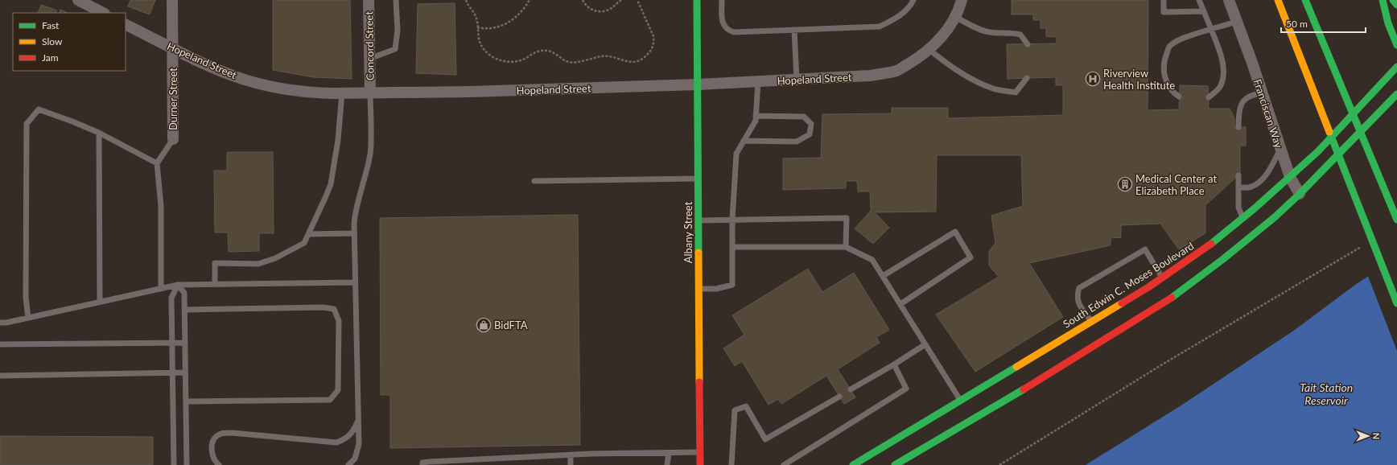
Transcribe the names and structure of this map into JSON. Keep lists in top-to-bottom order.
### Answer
{
  "streets": {
    "main road": ["Albany Street", "South Edwin C. Moses Boulevard"],
    "street": [
      "Concord Street",
      "Hopeland Street",
      "Durner Street",
      "Franciscan Way"
    ]
  },
  "crossings": [
    ["Concord Street", "Hopeland Street"],
    ["Hopeland Street", "Durner Street"],
    ["Hopeland Street", "Albany Street"],
    ["Franciscan Way", "South Edwin C. Moses Boulevard"]
  ],
  "water": ["Tait Station Reservoir"],
  "places": {
    "hospital": ["Riverview Health Institute"],
    "building": ["Medical Center at Elizabeth Place"],
    "shop": ["BidFTA"]
  },
  "legend": ["Fast", "Slow", "Jam"],
  "scale_bar": "50 m",
  "north": "right"
}
